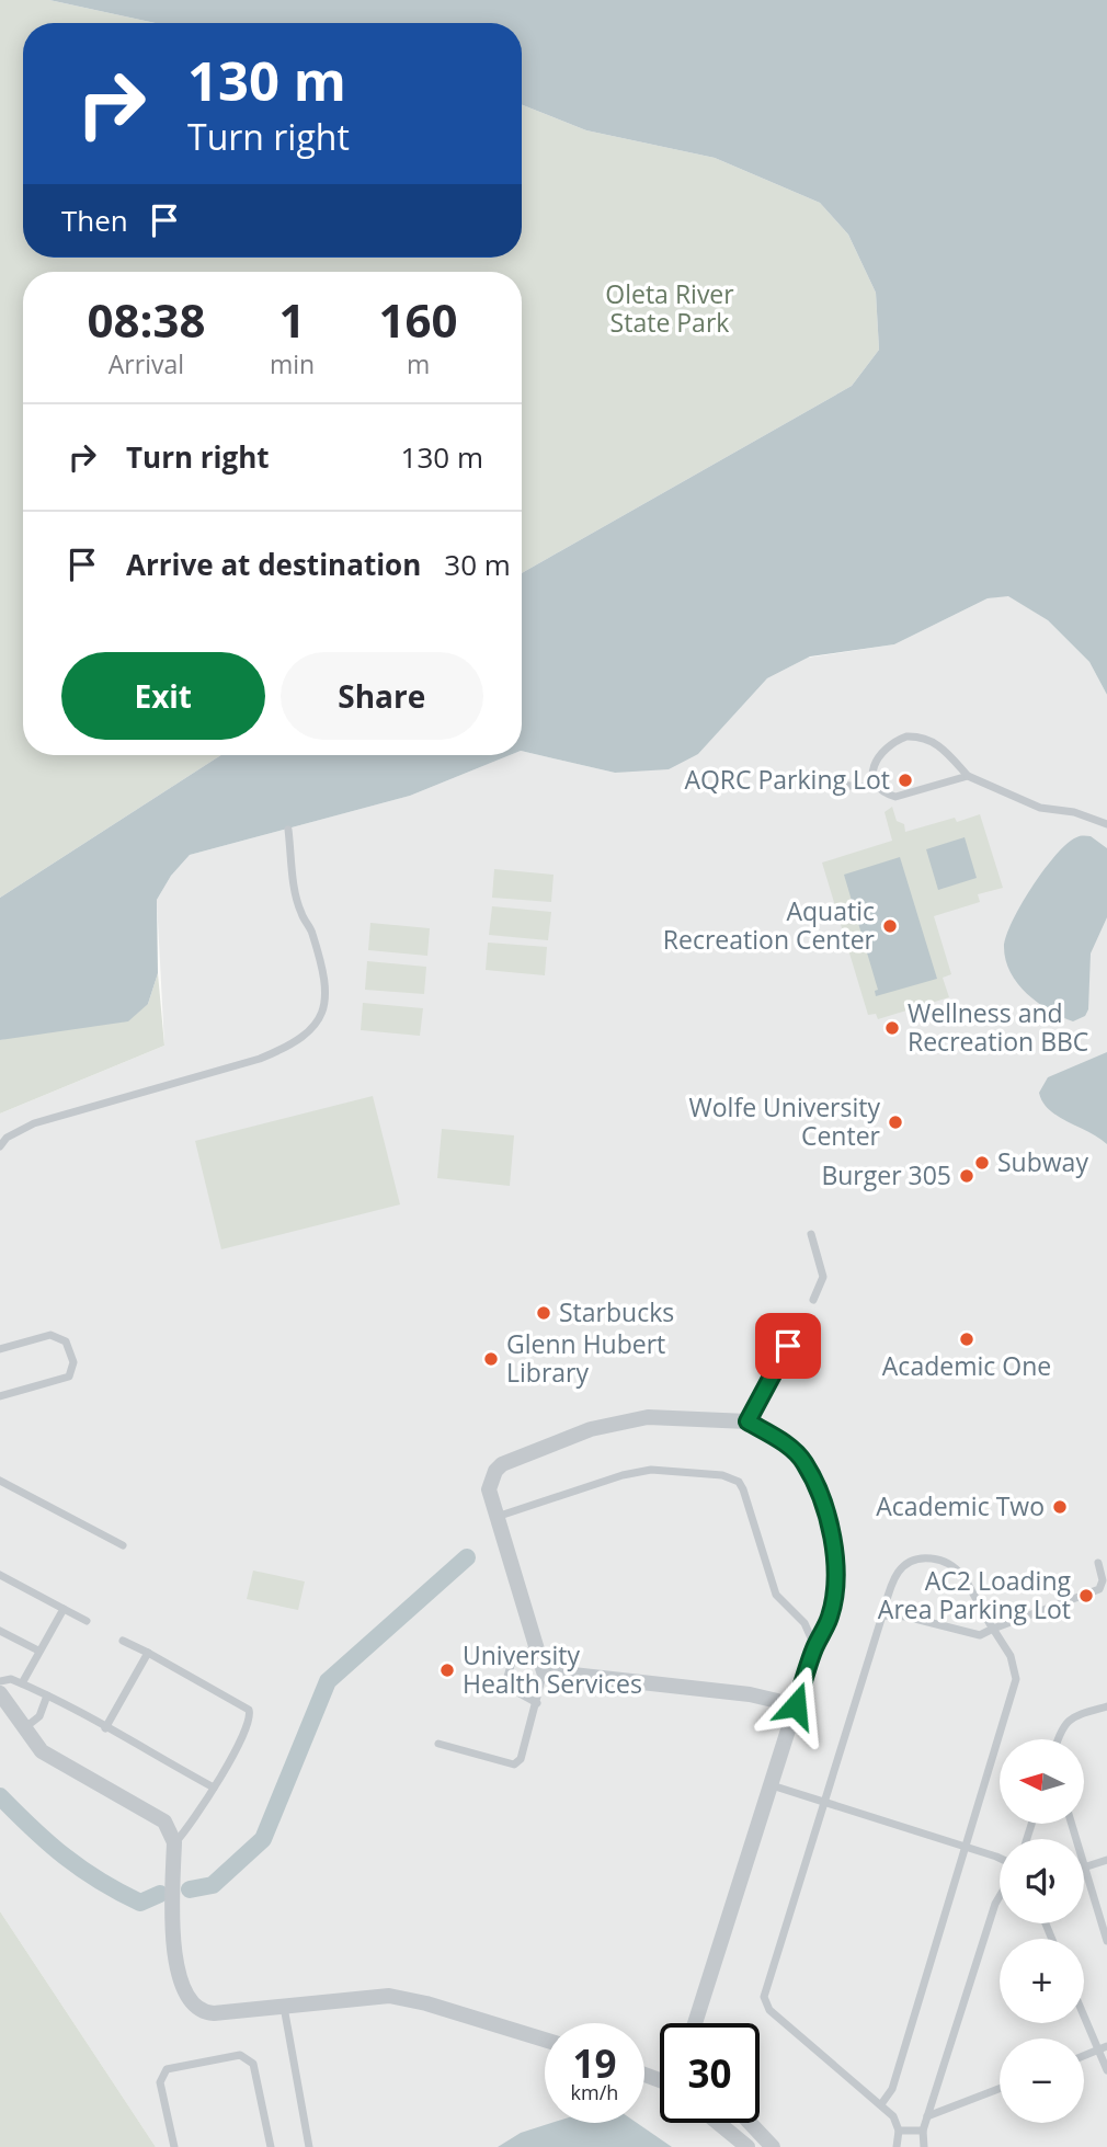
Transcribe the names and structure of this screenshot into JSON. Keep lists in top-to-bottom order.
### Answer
{
  "parks": ["Oleta River State Park"],
  "places": [
    "AQRC Parking Lot",
    "Aquatic Recreation Center",
    "Wellness and Recreation BBC",
    "Wolfe University Center",
    "Subway",
    "Burger 305",
    "Starbucks",
    "Academic One",
    "Glenn Hubert Library",
    "Academic Two",
    "AC2 Loading Area Parking Lot",
    "University Health Services"
  ],
  "north": "left",
  "page": {
    "turn": ["130 m", "Turn right"],
    "then": "Then",
    "eta": [
      "08:38",
      "Arrival",
      "1",
      "min",
      "160",
      "m"
    ],
    "list": [
      {
        "name": "Turn right",
        "value": "130 m"
      },
      {
        "name": "Arrive at destination",
        "value": "30 m"
      }
    ],
    "buttons": ["Exit", "Share"],
    "map_buttons": ["+", "−"],
    "speed": "19 km/h",
    "limit": "30"
  }
}
